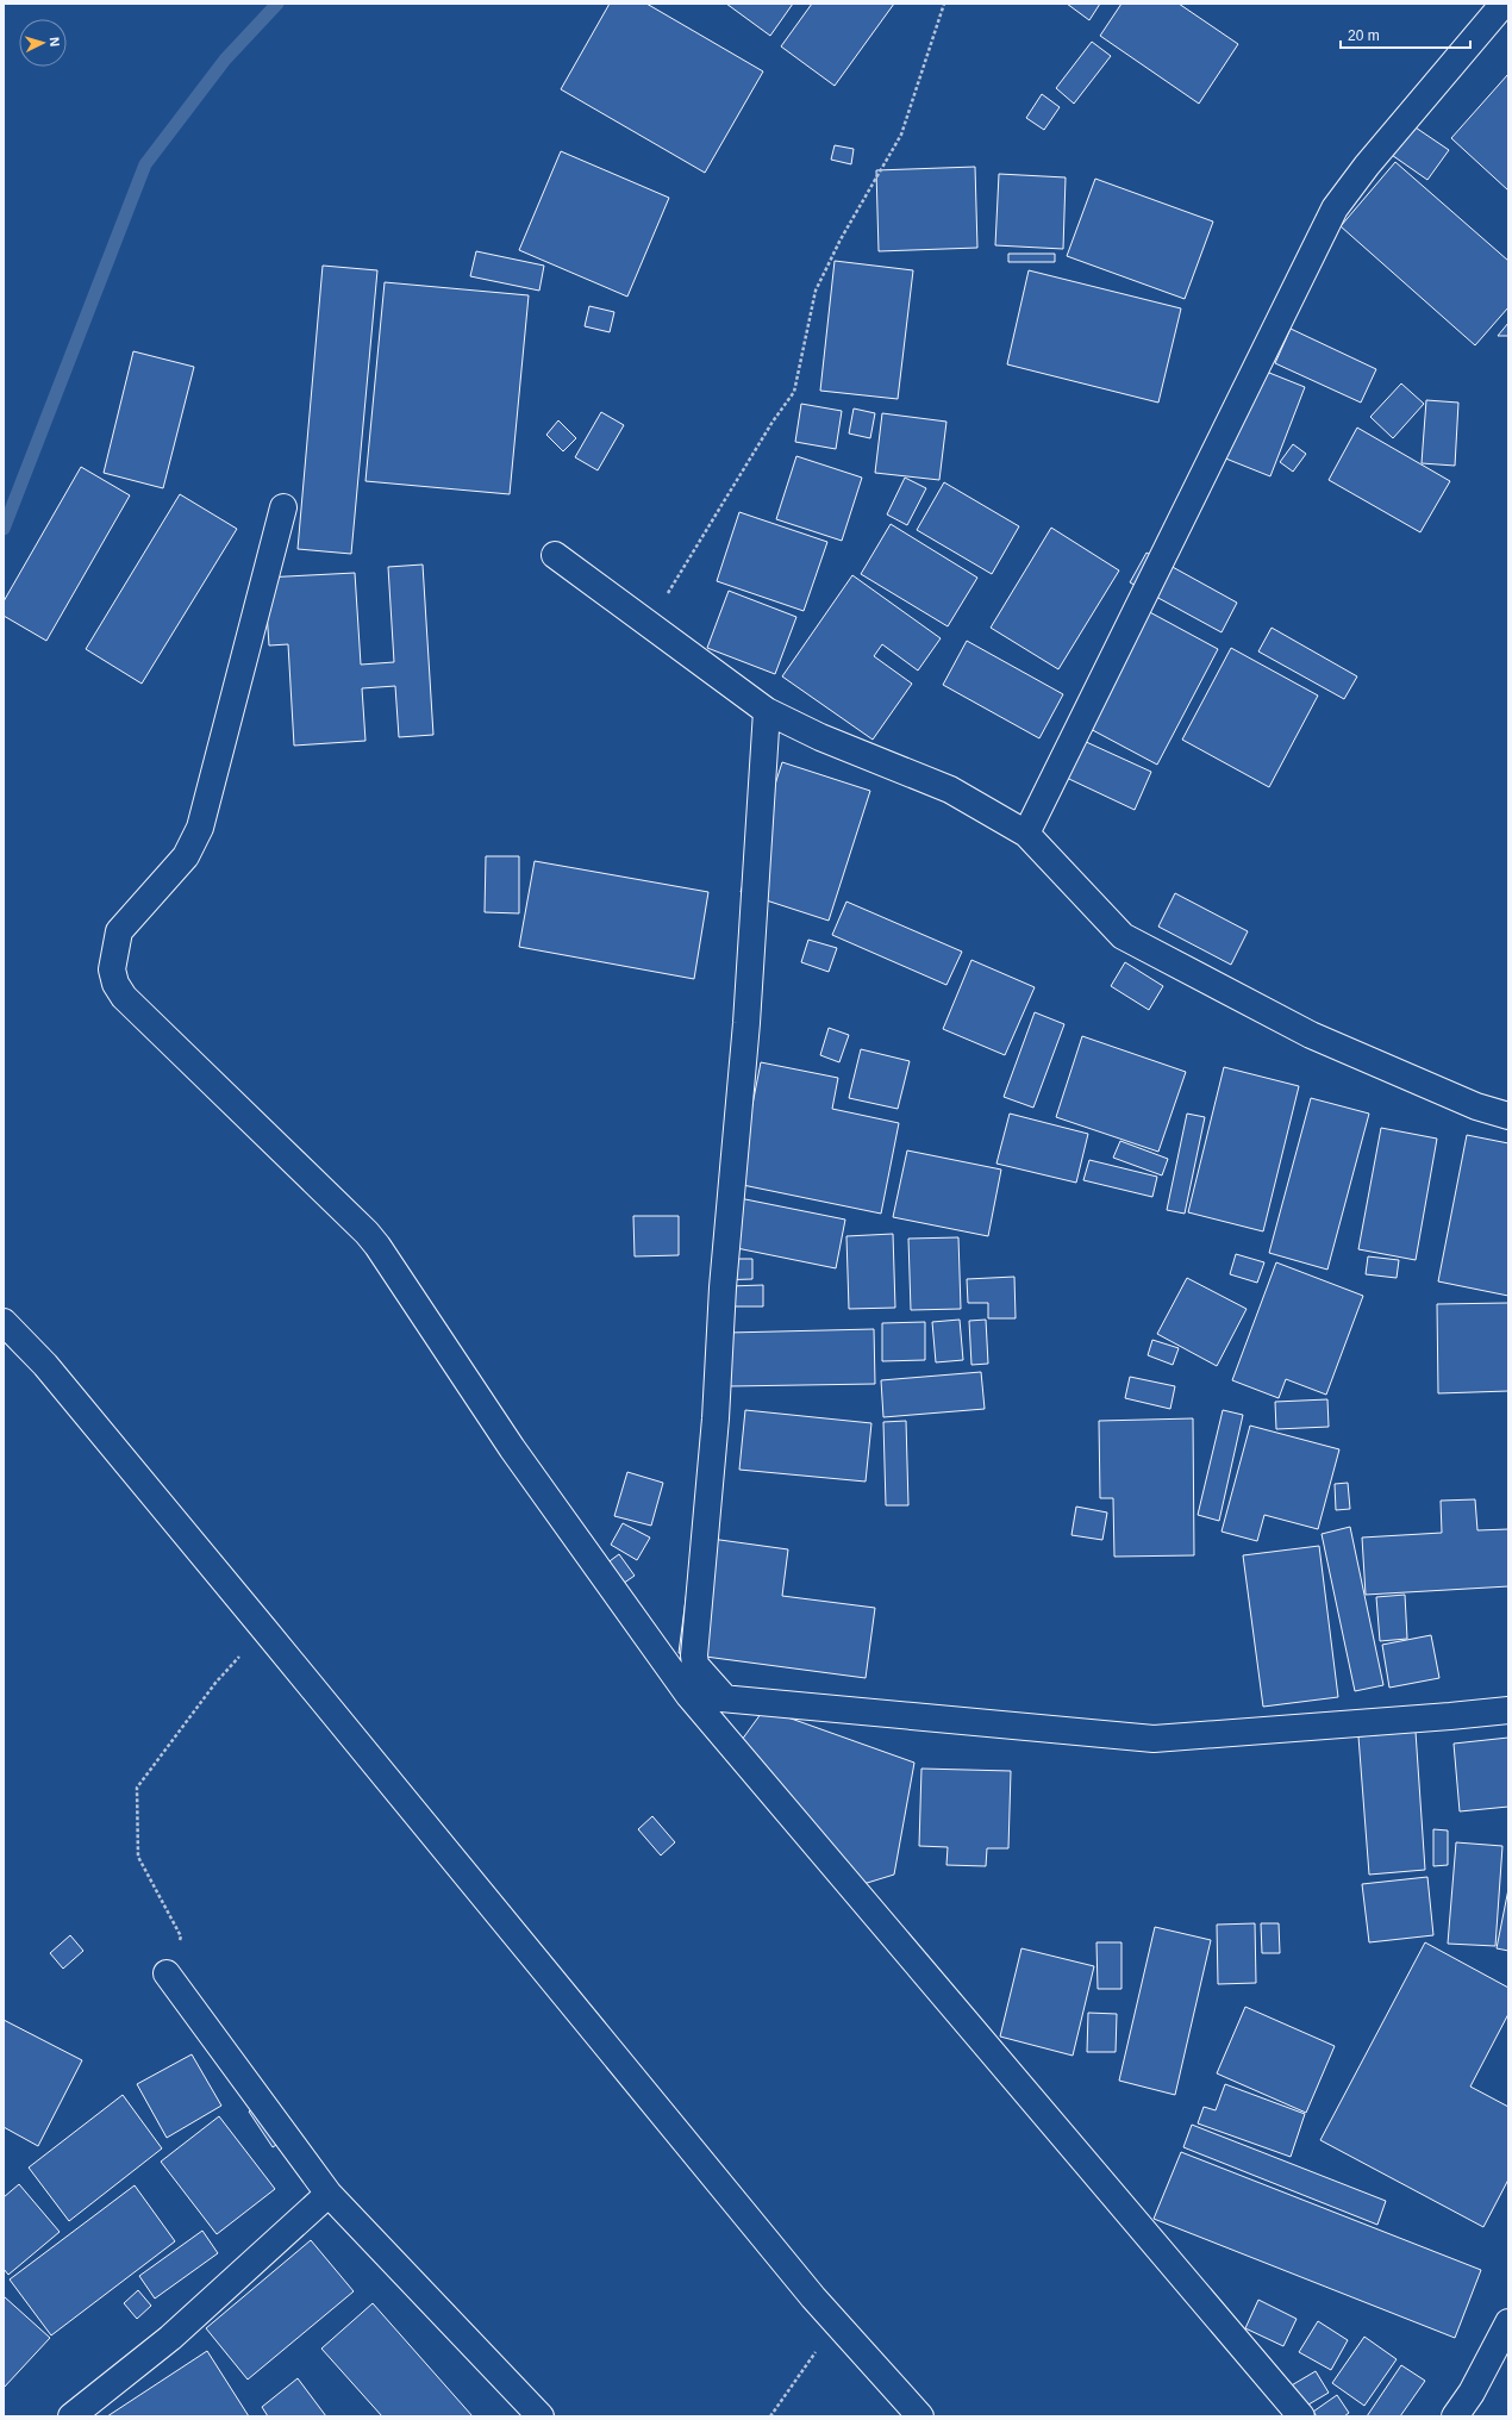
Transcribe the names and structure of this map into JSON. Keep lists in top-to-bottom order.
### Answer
{
  "scale_bar": "20 m",
  "north": "right"
}
